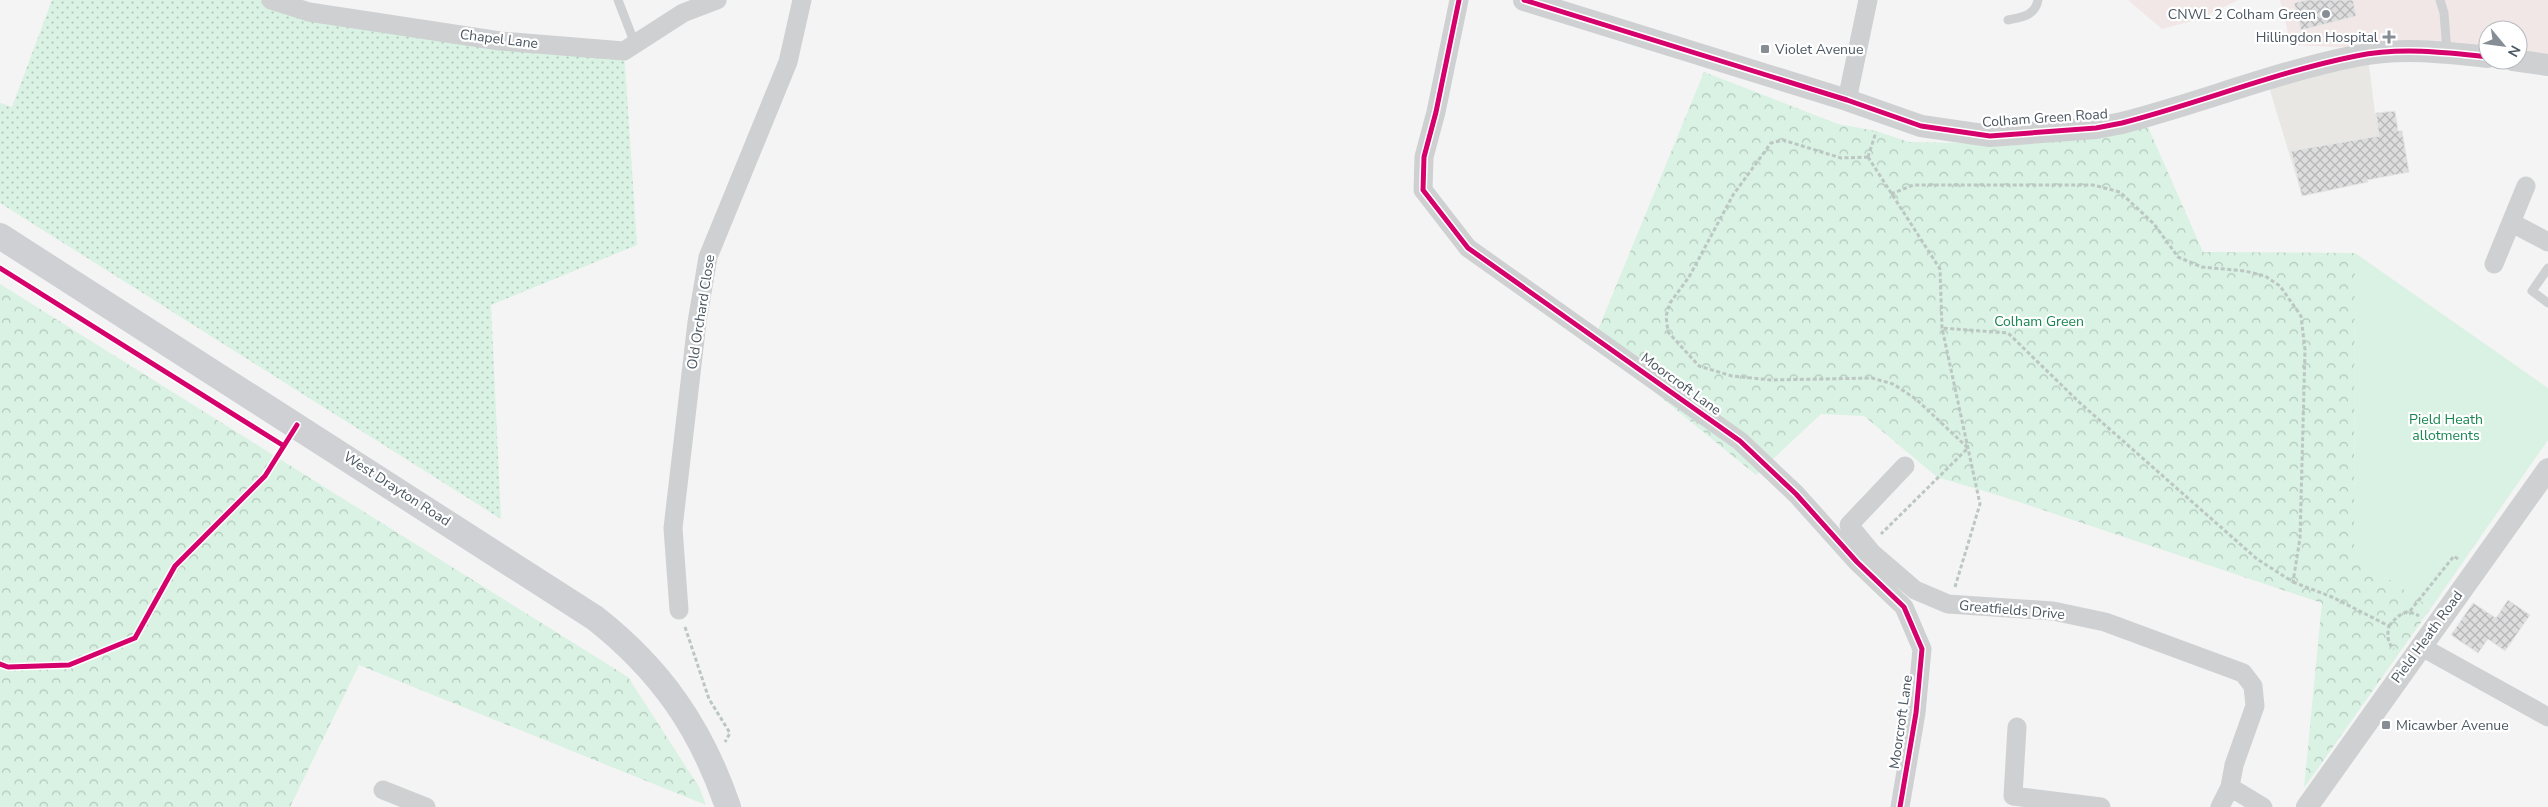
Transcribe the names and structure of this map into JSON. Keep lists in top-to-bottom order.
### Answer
{
  "streets": {
    "main road": ["West Drayton Road"],
    "street": [
      "Chapel Lane",
      "Colham Green Road",
      "Old Orchard Close",
      "Moorcroft Lane",
      "Greatfields Drive",
      "Pield Heath Road"
    ]
  },
  "parks": ["Colham Green", "Pield Heath allotments"],
  "places": {
    "other": ["CNWL 2 Colham Green"],
    "health": ["Hillingdon Hospital"],
    "transit": ["Violet Avenue", "Micawber Avenue"]
  },
  "north": "bottom right"
}
